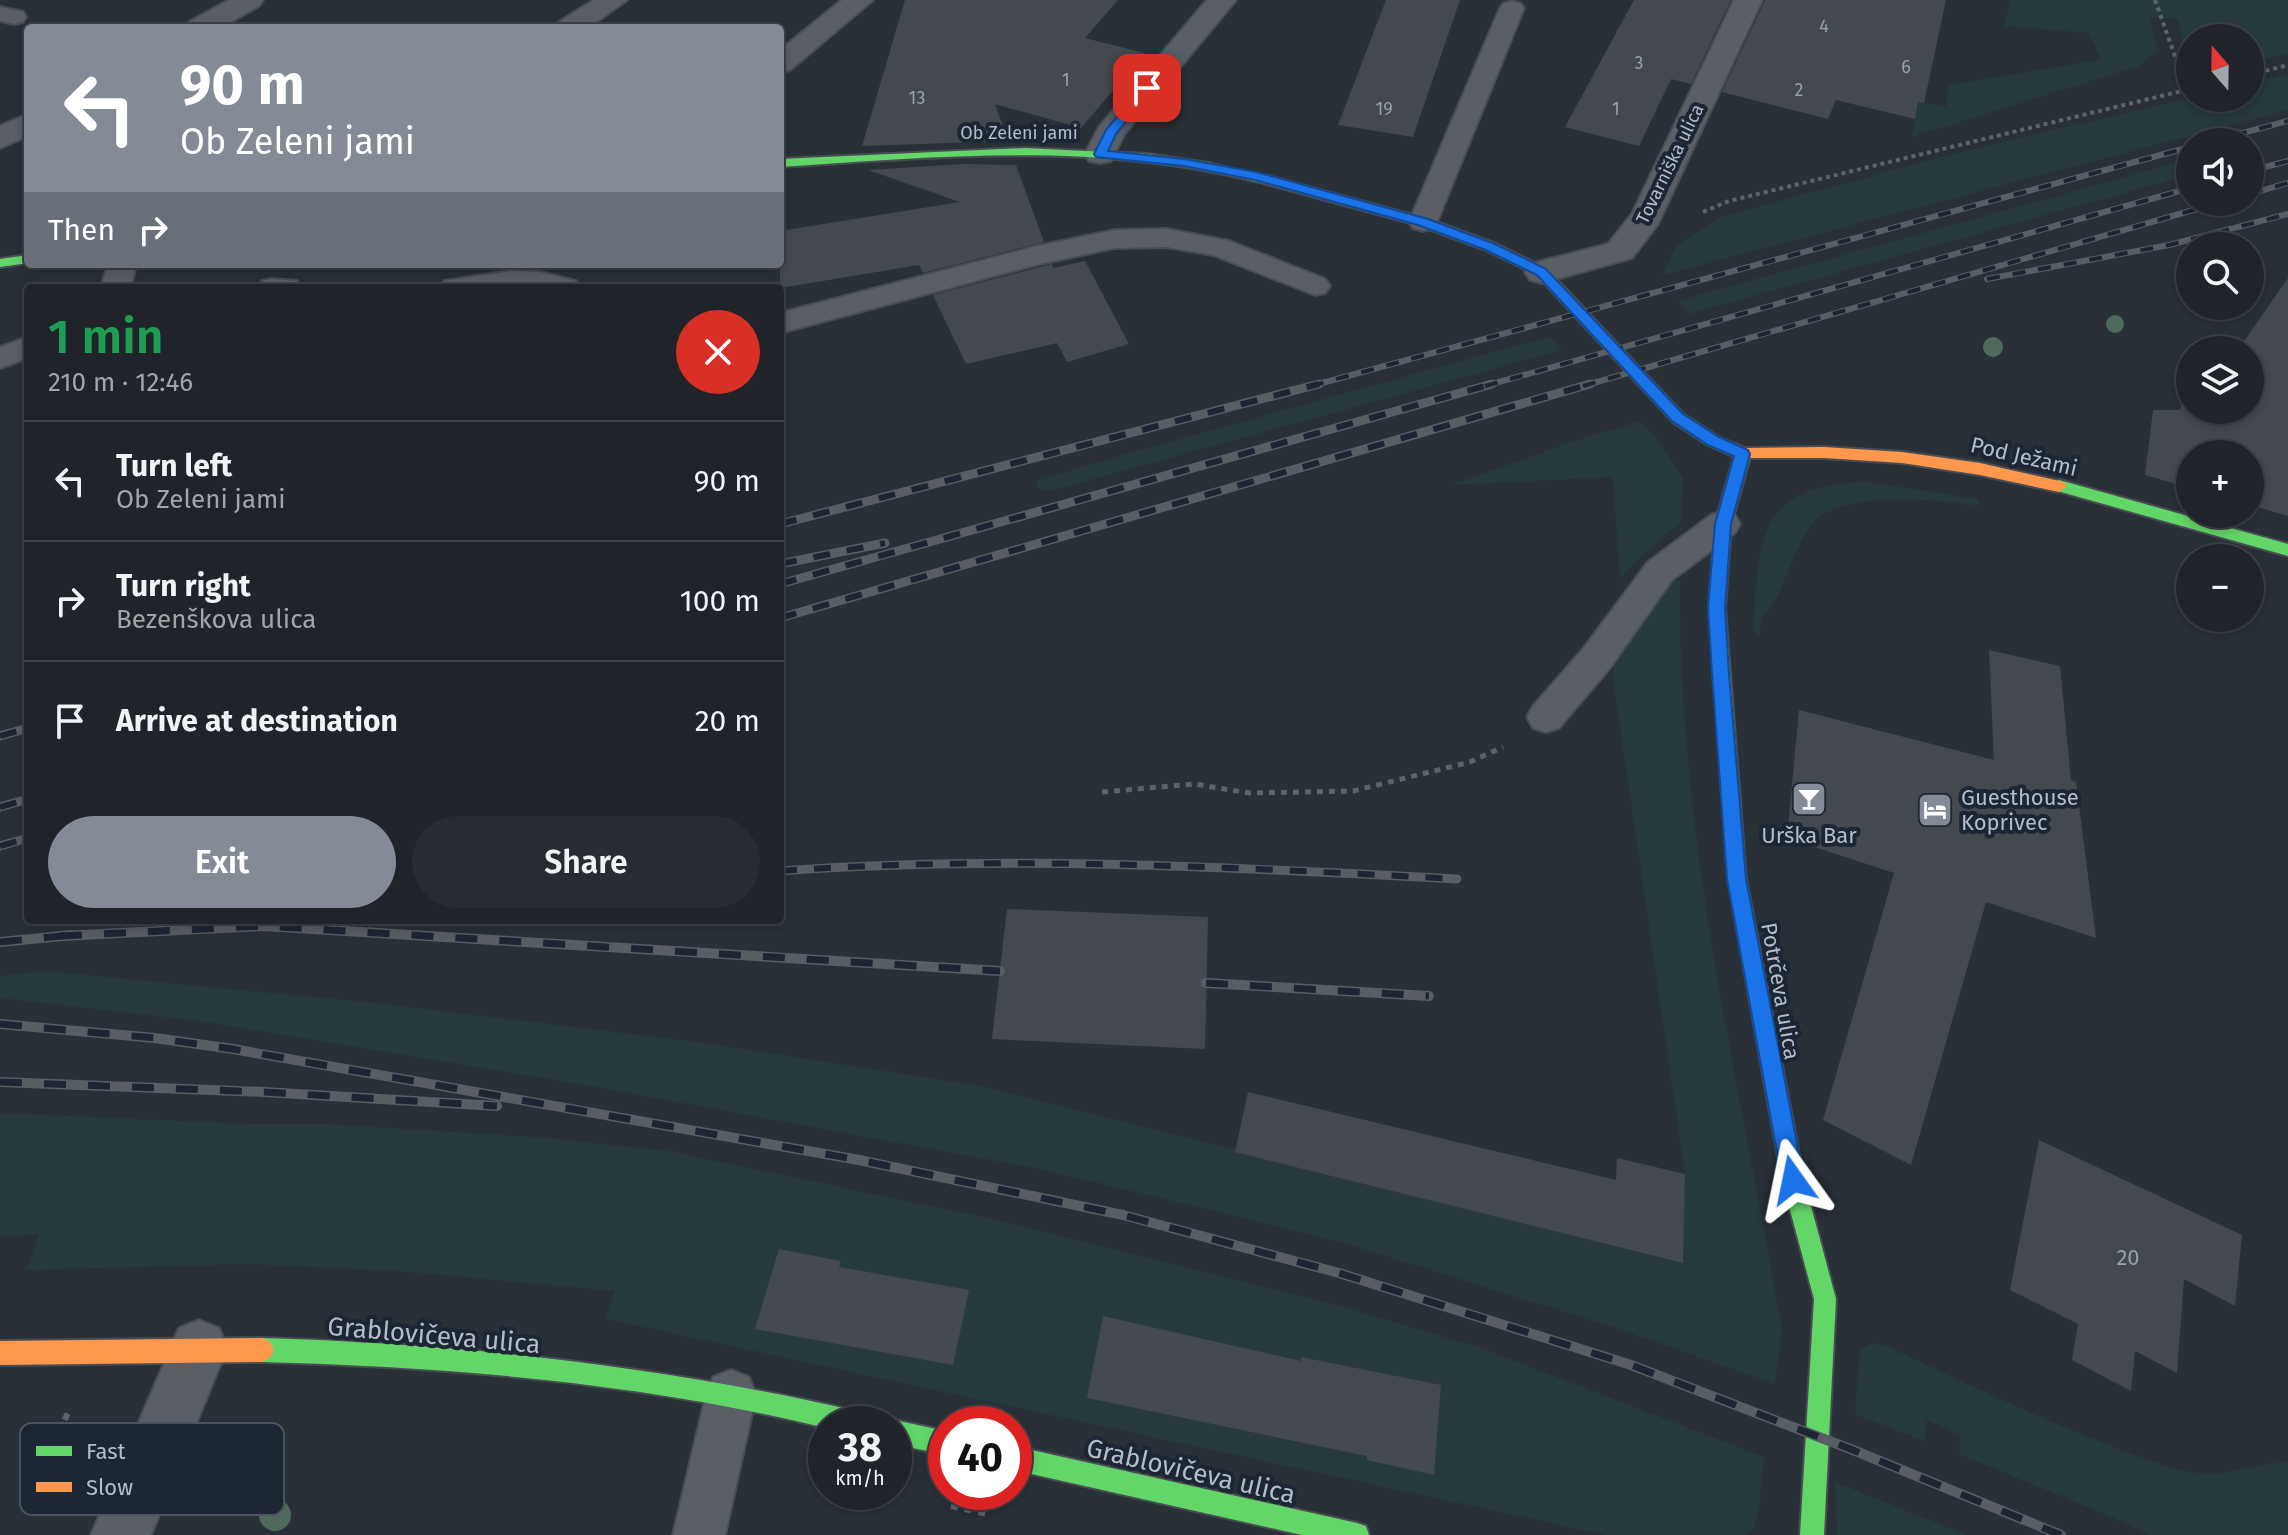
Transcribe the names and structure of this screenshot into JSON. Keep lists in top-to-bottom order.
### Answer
{
  "streets": {
    "street": [
      "Ob Zeleni jami",
      "Tovarniška ulica",
      "Pod Ježami",
      "Potrčeva ulica",
      "Grablovičeva ulica"
    ]
  },
  "crossings": [
    ["Ob Zeleni jami", "Tovarniška ulica"],
    ["Ob Zeleni jami", "Pod Ježami"],
    ["Ob Zeleni jami", "Potrčeva ulica"],
    ["Pod Ježami", "Potrčeva ulica"]
  ],
  "places": {
    "bar": ["Urška Bar"],
    "hotel": ["Guesthouse Koprivec"]
  },
  "house_numbers": [
    "4",
    "3",
    "6",
    "1",
    "2",
    "13",
    "19",
    "1",
    "20"
  ],
  "legend": ["Fast", "Slow"],
  "north": "top",
  "page": {
    "map_buttons": ["+", "−"],
    "turn": ["90 m", "Ob Zeleni jami"],
    "then": "Then",
    "heading": ["1 min", "210 m · 12:46"],
    "list": [
      {
        "name": "Turn left",
        "note": "Ob Zeleni jami",
        "value": "90 m"
      },
      {
        "name": "Turn right",
        "note": "Bezenškova ulica",
        "value": "100 m"
      },
      {
        "name": "Arrive at destination",
        "value": "20 m"
      }
    ],
    "buttons": ["Exit", "Share"],
    "speed": "38 km/h",
    "limit": "40"
  }
}
